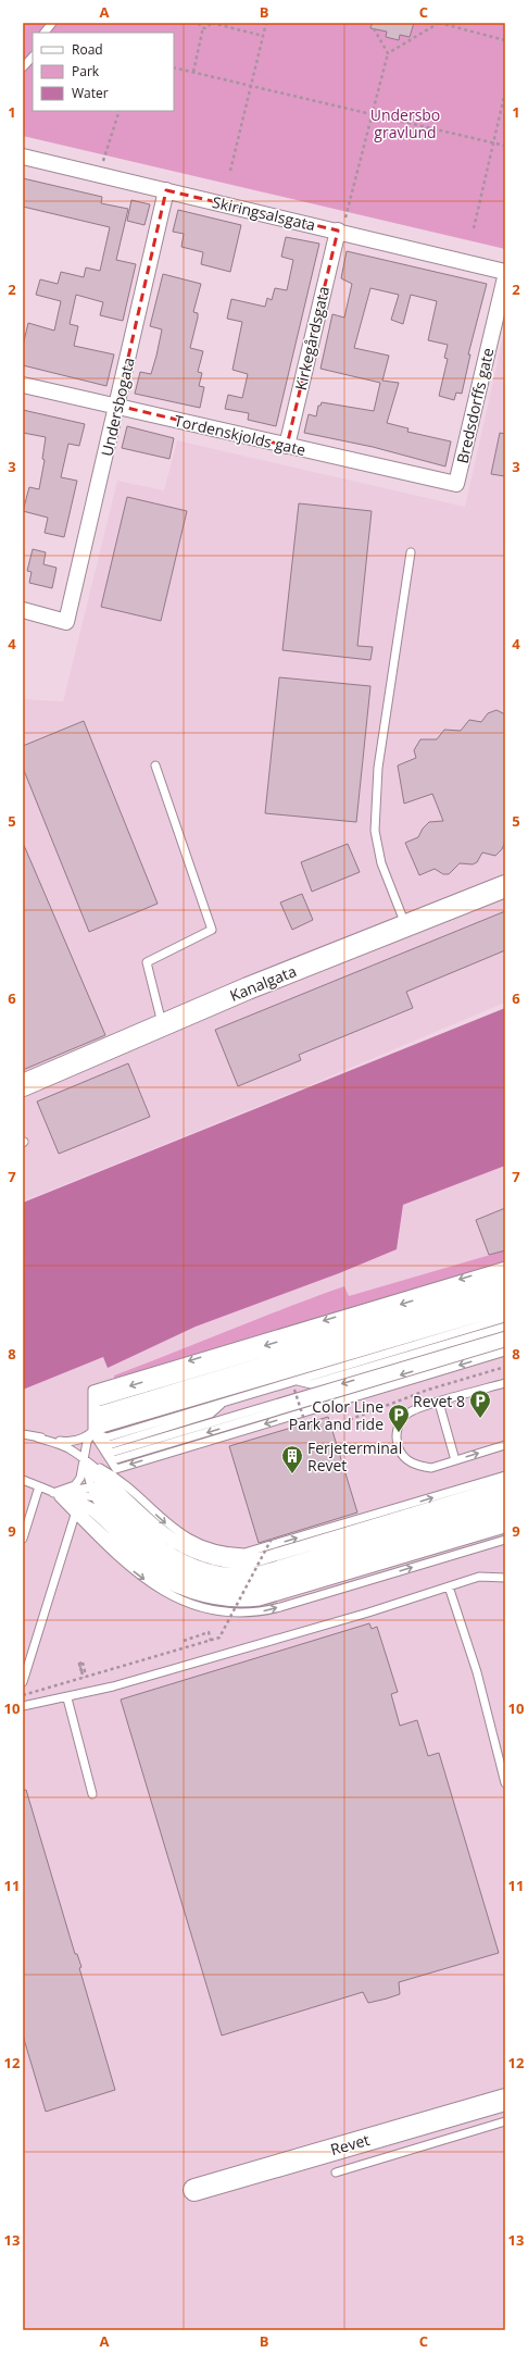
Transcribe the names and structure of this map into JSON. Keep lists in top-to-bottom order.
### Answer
{
  "streets": {
    "main road": ["Kanalgata", "Revet"],
    "street": [
      "Skiringsalsgata",
      "Kirkegårdsgata",
      "Bredsdorffs gate",
      "Undersbogata",
      "Tordenskjolds gate"
    ]
  },
  "crossings": [
    ["Skiringsalsgata", "Kirkegårdsgata"],
    ["Skiringsalsgata", "Undersbogata"],
    ["Kirkegårdsgata", "Tordenskjolds gate"],
    ["Bredsdorffs gate", "Tordenskjolds gate"],
    ["Undersbogata", "Tordenskjolds gate"]
  ],
  "parks": ["Undersbo gravlund"],
  "places": {
    "parking": ["Revet 8", "Color Line Park and ride"],
    "building": ["Ferjeterminal Revet"]
  },
  "legend": ["Road", "Park", "Water"],
  "grid": {
    "columns": ["A", "B", "C"],
    "rows": [
      "1",
      "2",
      "3",
      "4",
      "5",
      "6",
      "7",
      "8",
      "9",
      "10",
      "11",
      "12",
      "13"
    ]
  }
}
